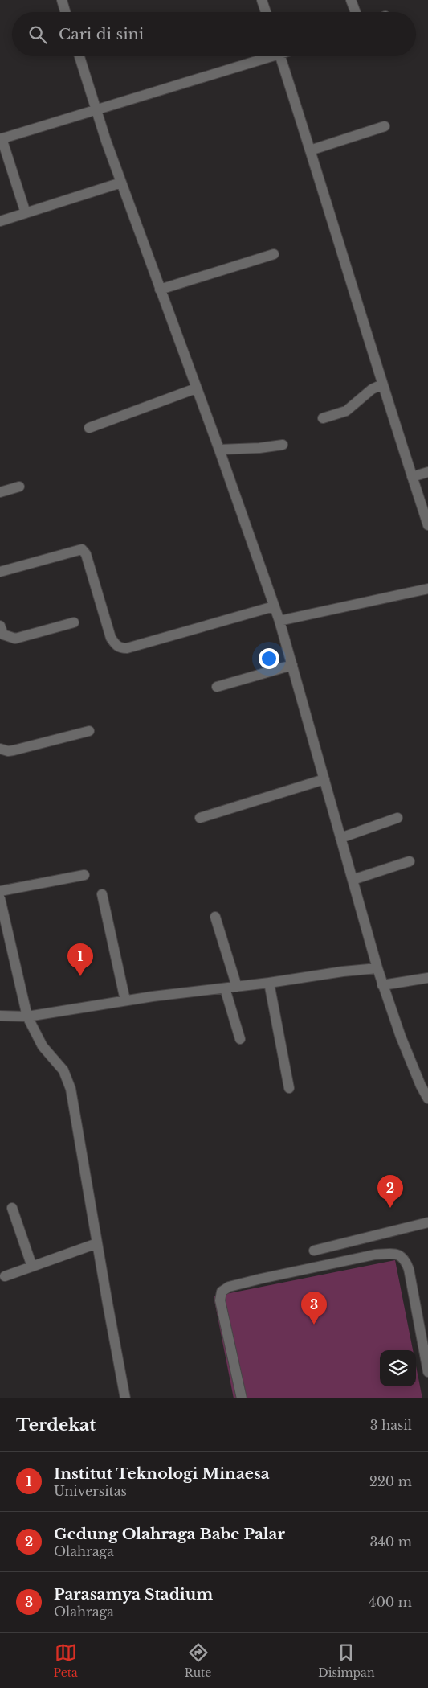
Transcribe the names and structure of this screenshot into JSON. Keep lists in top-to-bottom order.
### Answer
{
  "page": {
    "search": "Cari di sini",
    "pins": ["1", "2", "3"],
    "heading": ["Terdekat", "3 hasil"],
    "list": [
      {
        "mark": "1",
        "name": "Institut Teknologi Minaesa",
        "note": "Universitas",
        "value": "220 m"
      },
      {
        "mark": "2",
        "name": "Gedung Olahraga Babe Palar",
        "note": "Olahraga",
        "value": "340 m"
      },
      {
        "mark": "3",
        "name": "Parasamya Stadium",
        "note": "Olahraga",
        "value": "400 m"
      }
    ],
    "nav": ["Peta", "Rute", "Disimpan"]
  }
}
